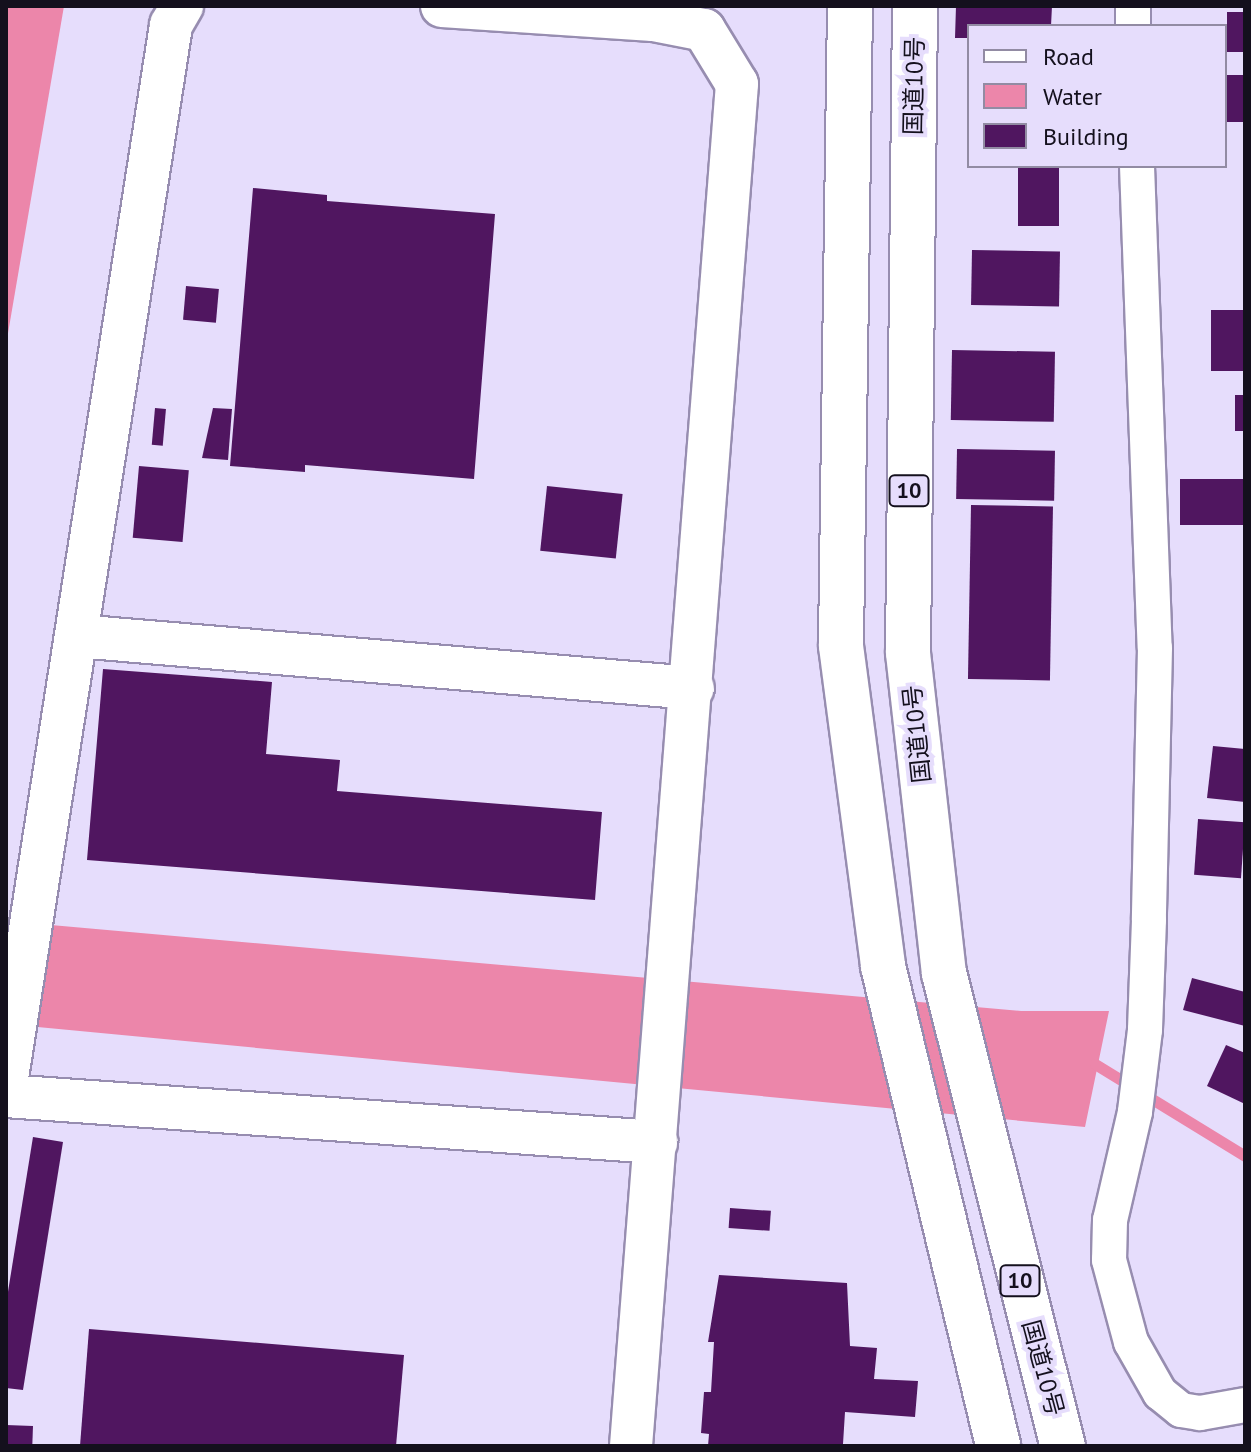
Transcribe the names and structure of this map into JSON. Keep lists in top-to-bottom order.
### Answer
{
  "streets": {
    "highway": ["国道10号", "10"]
  },
  "legend": ["Road", "Water", "Building"]
}
